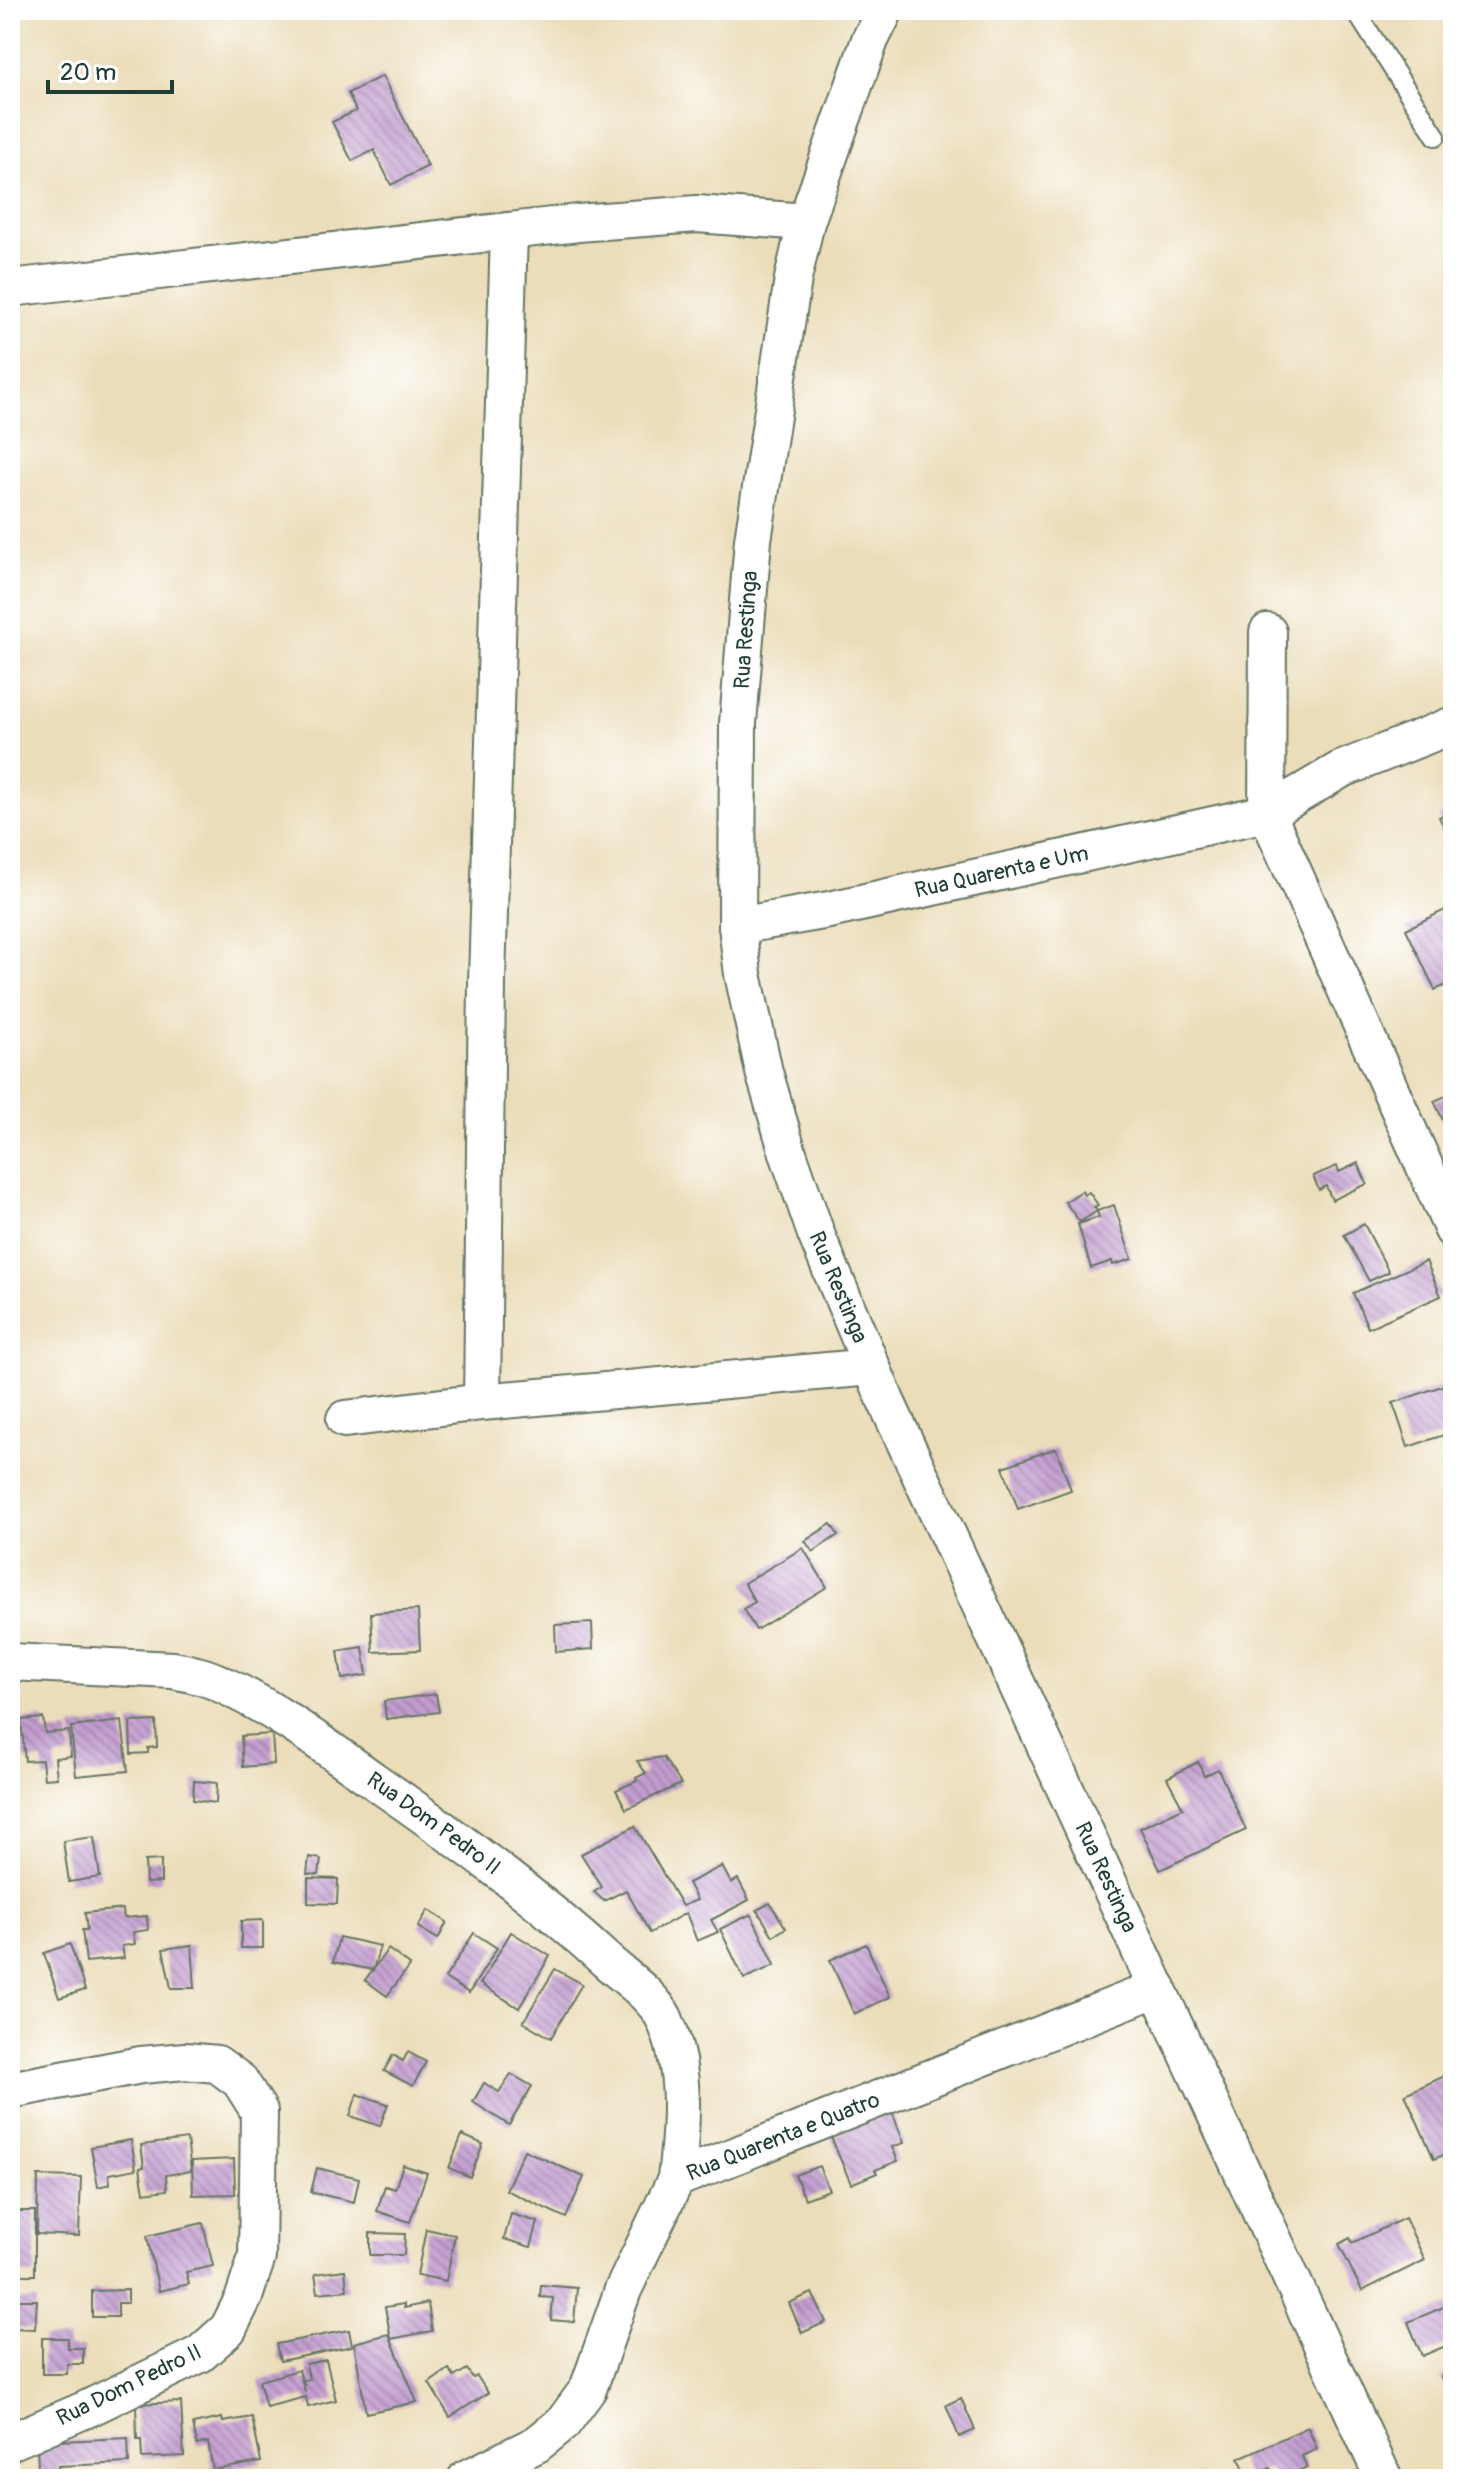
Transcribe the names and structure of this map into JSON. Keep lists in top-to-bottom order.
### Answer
{
  "streets": {
    "street": [
      "Rua Restinga",
      "Rua Quarenta e Um",
      "Rua Dom Pedro II",
      "Rua Quarenta e Quatro"
    ]
  },
  "crossings": [
    ["Rua Restinga", "Rua Quarenta e Um"],
    ["Rua Restinga", "Rua Quarenta e Quatro"],
    ["Rua Dom Pedro II", "Rua Quarenta e Quatro"]
  ],
  "scale_bar": "20 m"
}
